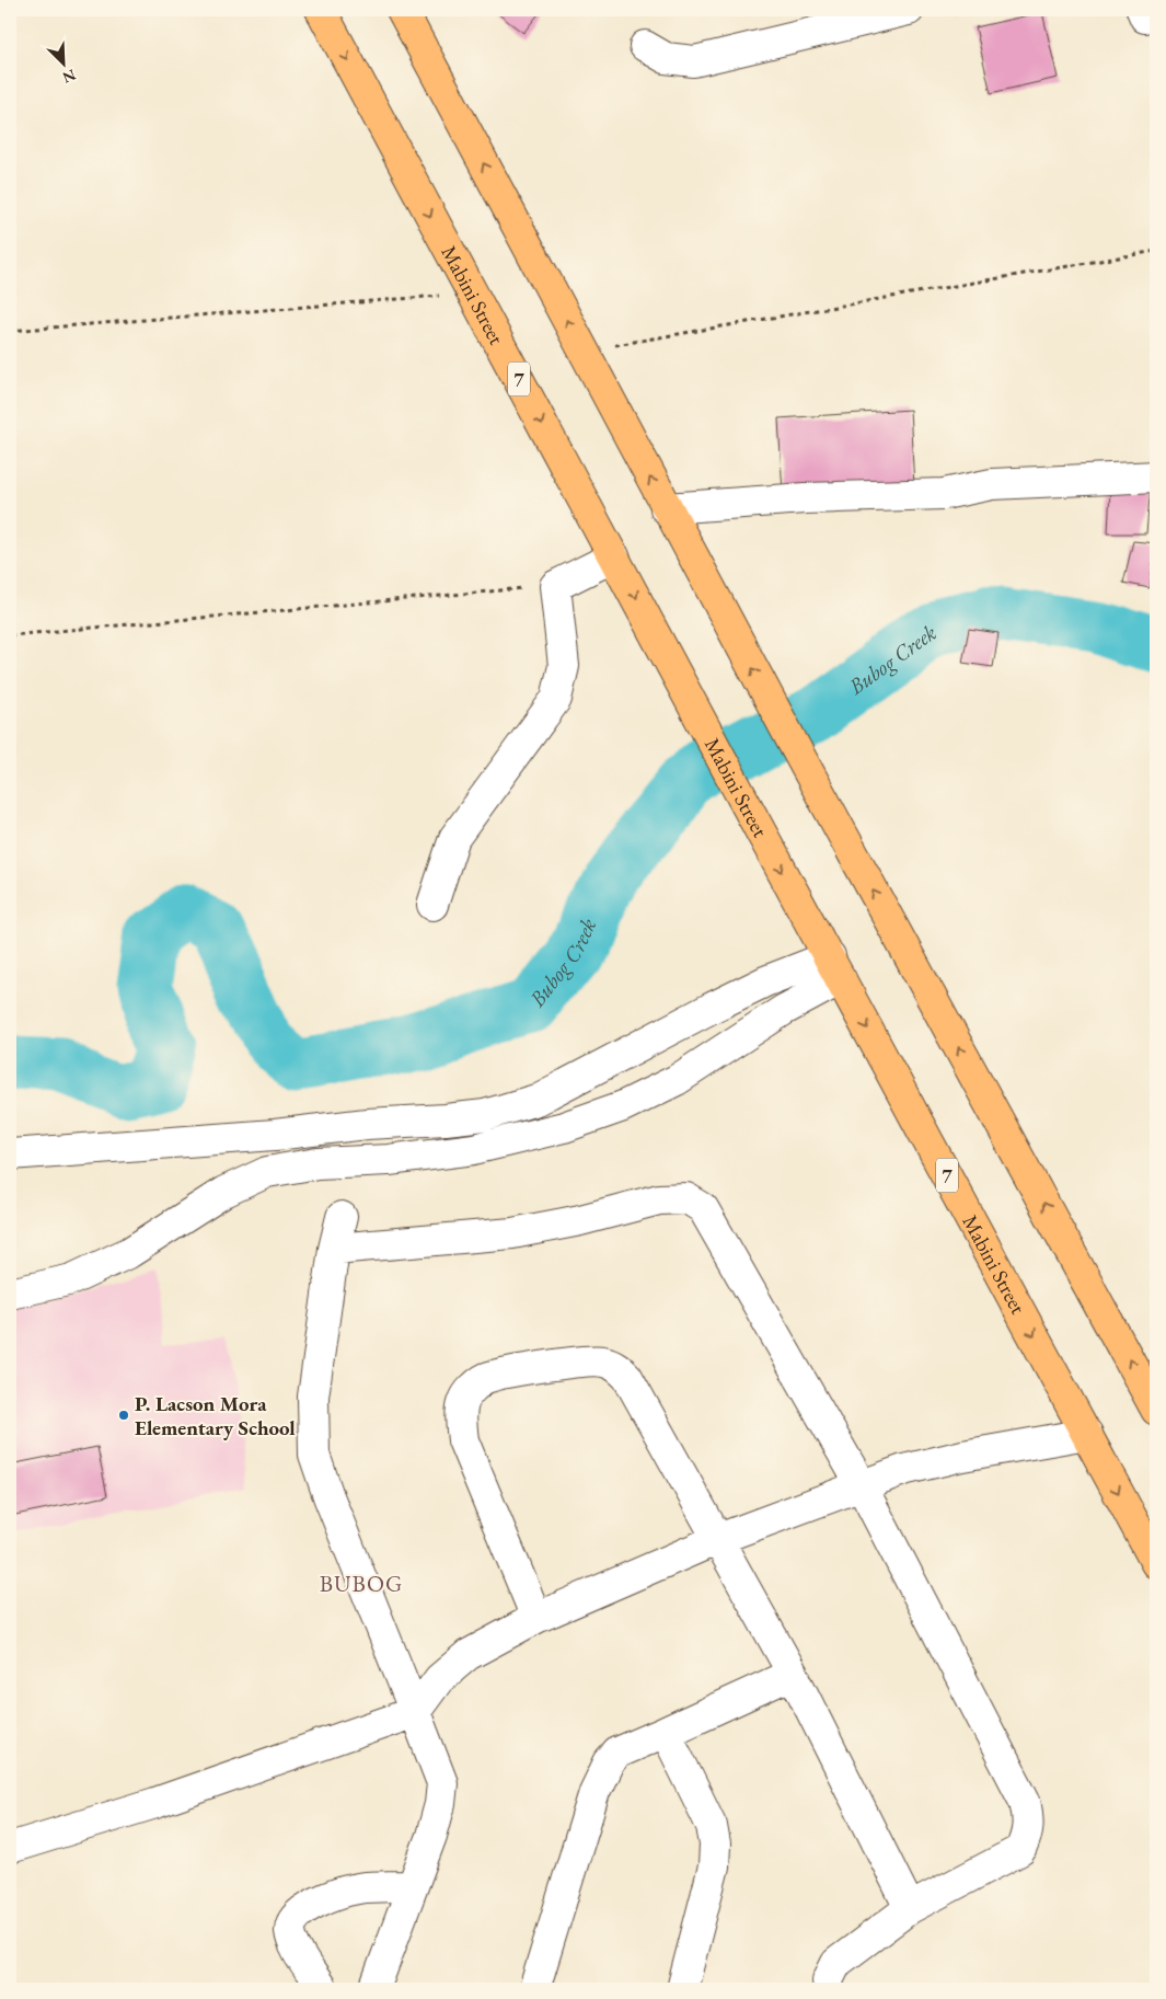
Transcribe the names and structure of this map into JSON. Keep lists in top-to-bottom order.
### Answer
{
  "streets": {
    "main road": ["Mabini Street", "7"]
  },
  "districts": ["BUBOG"],
  "water": ["Bubog Creek"],
  "places": ["P. Lacson Mora Elementary School"],
  "north": "bottom right"
}
